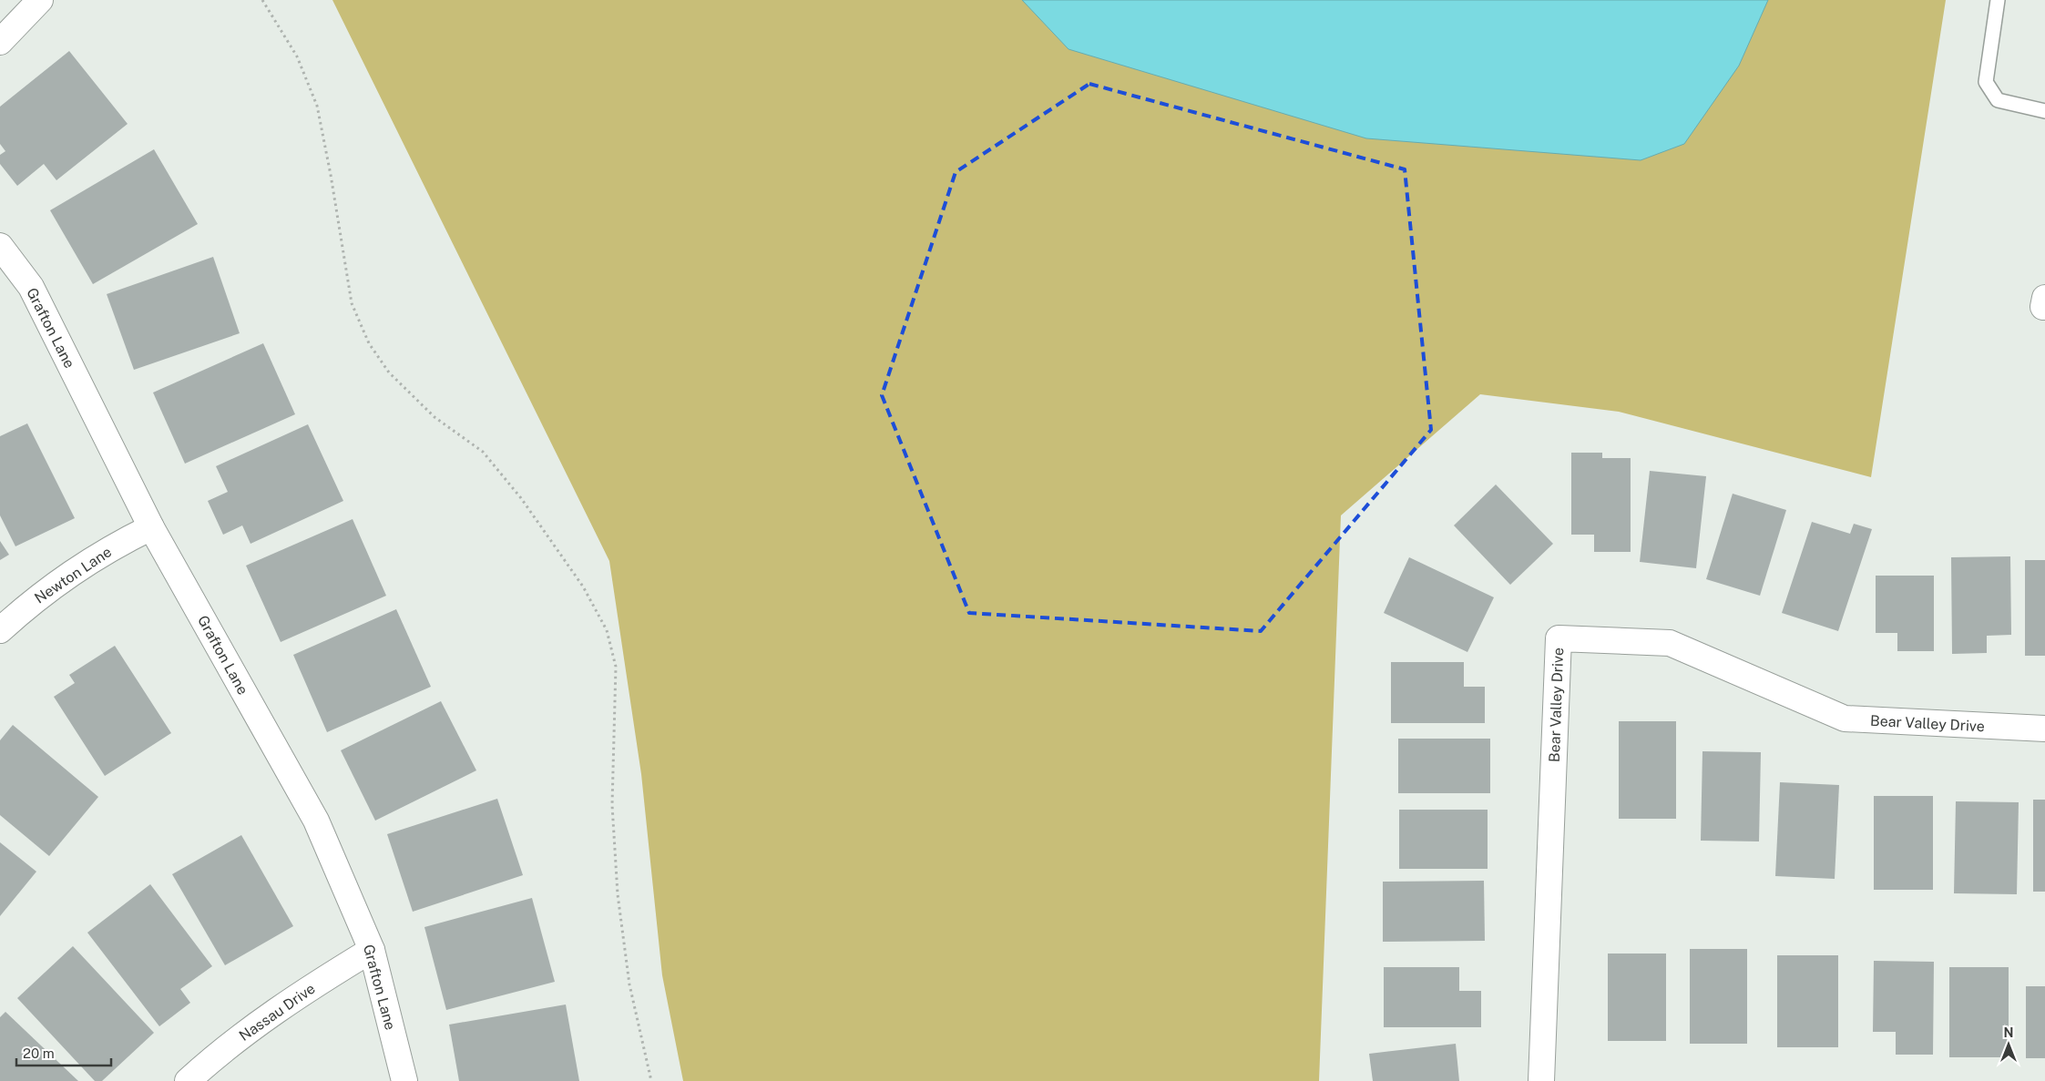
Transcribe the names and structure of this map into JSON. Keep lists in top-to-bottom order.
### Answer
{
  "streets": {
    "street": [
      "Grafton Lane",
      "Newton Lane",
      "Bear Valley Drive",
      "Nassau Drive"
    ]
  },
  "crossings": [
    ["Grafton Lane", "Newton Lane"],
    ["Grafton Lane", "Nassau Drive"]
  ],
  "scale_bar": "20 m",
  "north": "top"
}
